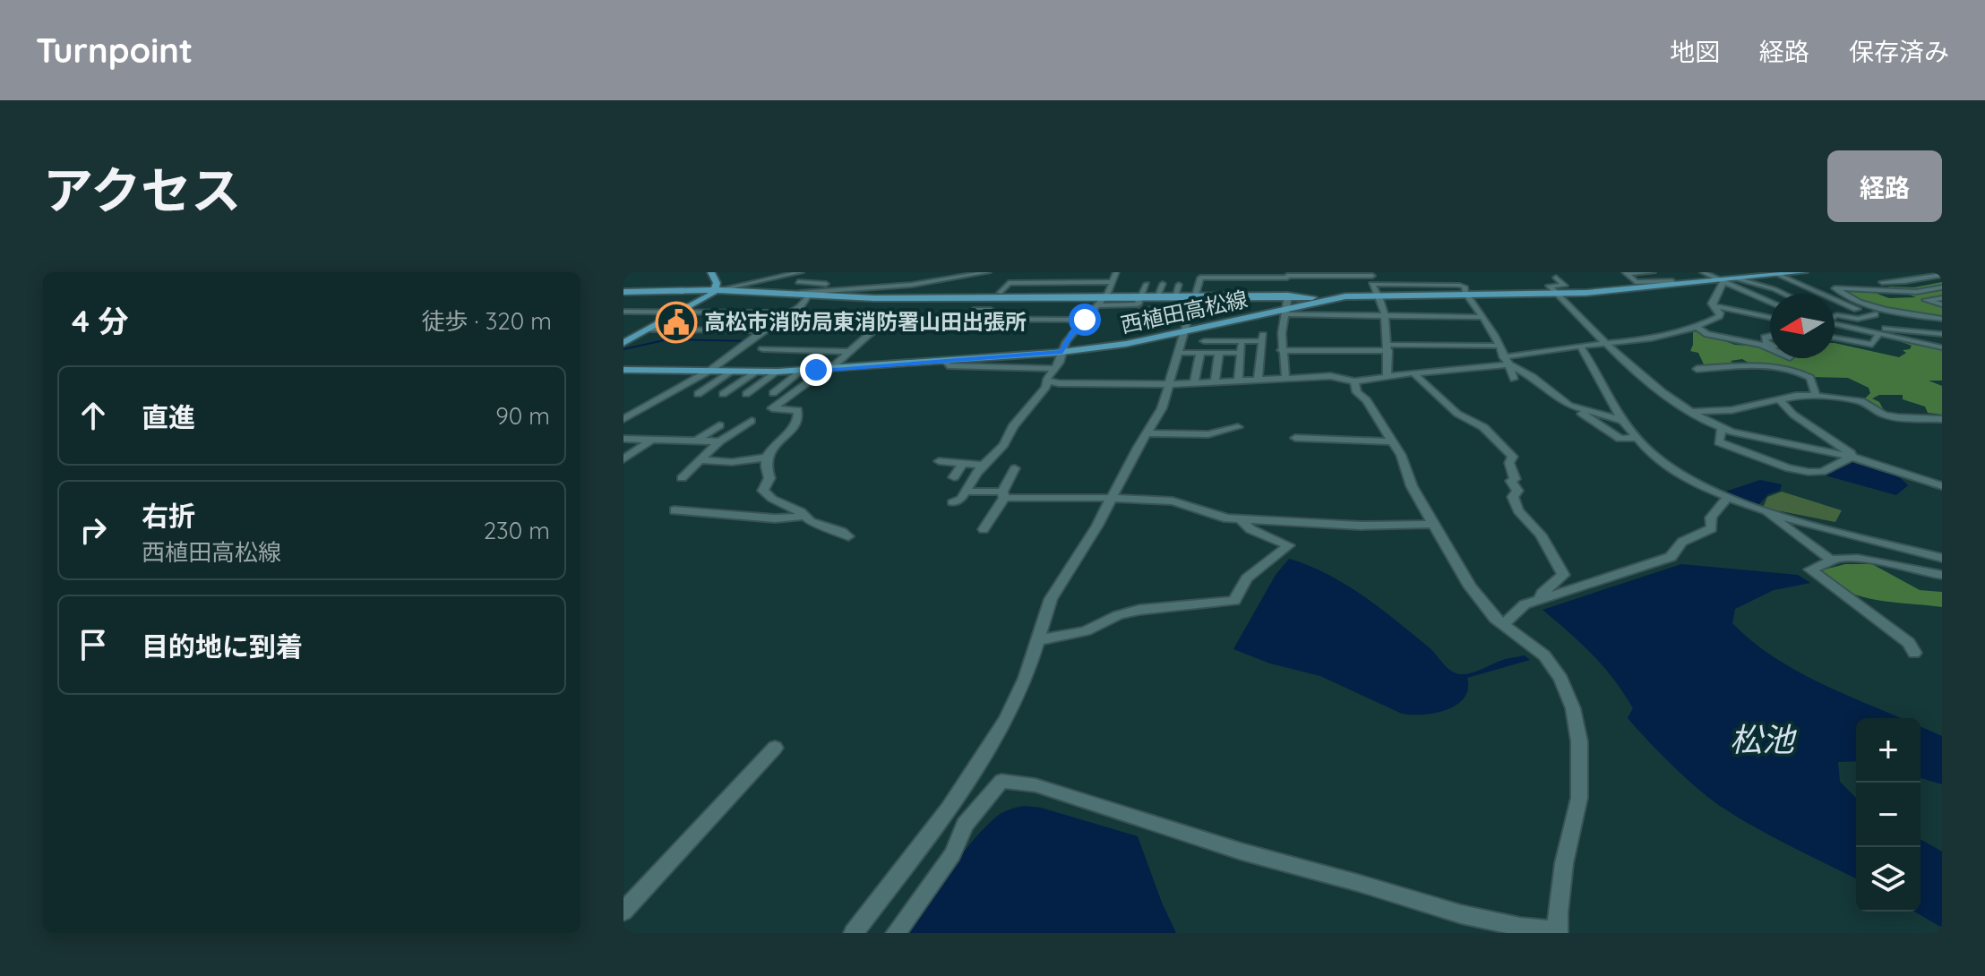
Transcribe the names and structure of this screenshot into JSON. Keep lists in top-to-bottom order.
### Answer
{
  "streets": {
    "main road": ["西植田高松線"]
  },
  "water": ["松池"],
  "places": {
    "public building": ["高松市消防局東消防署山田出張所"]
  },
  "north": "left",
  "page": {
    "header": "Turnpoint",
    "nav": ["地図", "経路", "保存済み"],
    "title": "アクセス",
    "buttons": "経路",
    "heading": ["4 分", "徒歩 · 320 m"],
    "list": [
      ["直進", "90 m"],
      ["右折", "西植田高松線", "230 m"],
      "目的地に到着"
    ],
    "map_buttons": ["+", "−"]
  }
}
